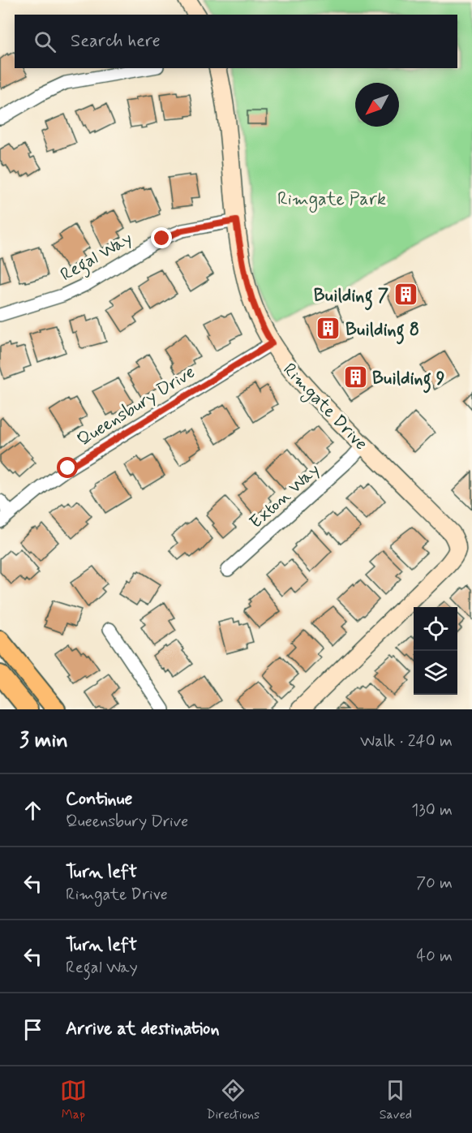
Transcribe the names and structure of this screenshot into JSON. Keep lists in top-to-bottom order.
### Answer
{
  "streets": {
    "street": [
      "Regal Way",
      "Queensbury Drive",
      "Rimgate Drive",
      "Exton Way"
    ]
  },
  "crossings": [
    ["Regal Way", "Rimgate Drive"],
    ["Queensbury Drive", "Rimgate Drive"],
    ["Rimgate Drive", "Exton Way"]
  ],
  "parks": ["Rimgate Park"],
  "places": {
    "building": ["Building 7", "Building 8", "Building 9"]
  },
  "north": "bottom left",
  "page": {
    "search": "Search here",
    "heading": ["3 min", "Walk · 240 m"],
    "list": [
      ["Continue", "Queensbury Drive", "130 m"],
      ["Turn left", "Rimgate Drive", "70 m"],
      ["Turn left", "Regal Way", "40 m"],
      "Arrive at destination"
    ],
    "nav": ["Map", "Directions", "Saved"]
  }
}
